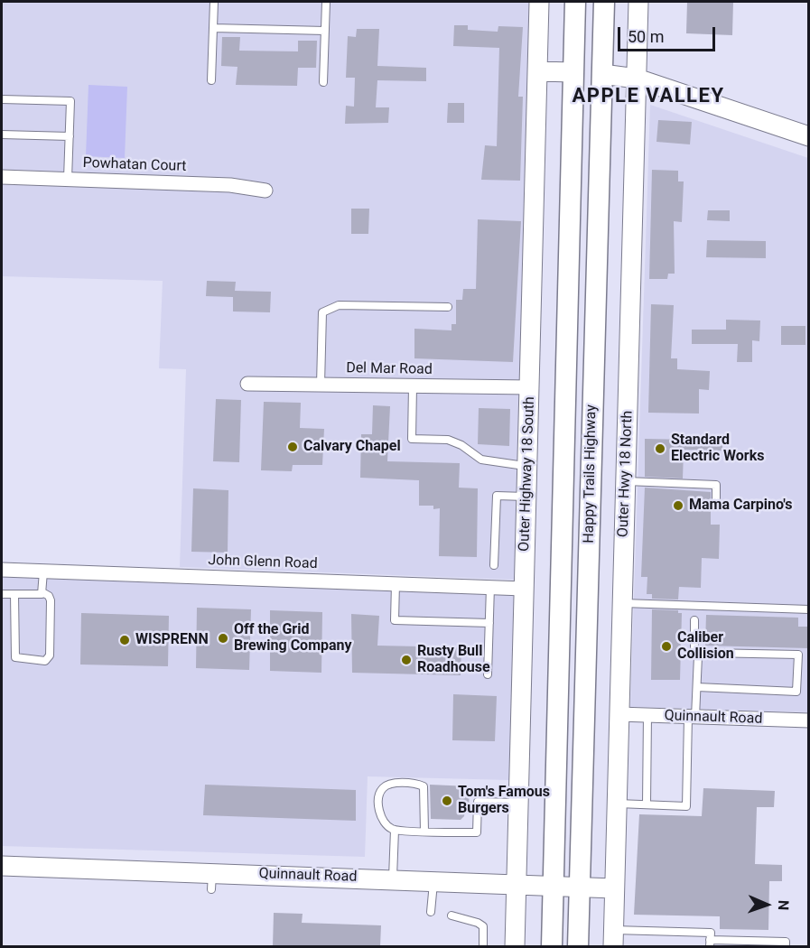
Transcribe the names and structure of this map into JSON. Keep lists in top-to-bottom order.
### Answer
{
  "streets": {
    "main road": ["Happy Trails Highway"],
    "street": [
      "Powhatan Court",
      "Del Mar Road",
      "Outer Highway 18 South",
      "Outer Hwy 18 North",
      "John Glenn Road",
      "Quinnault Road"
    ]
  },
  "crossings": [
    ["Del Mar Road", "Outer Highway 18 South"],
    ["Outer Highway 18 South", "John Glenn Road"],
    ["Outer Highway 18 South", "Quinnault Road"],
    ["Happy Trails Highway", "Quinnault Road"],
    ["Outer Hwy 18 North", "Quinnault Road"]
  ],
  "districts": ["APPLE VALLEY"],
  "places": [
    "Calvary Chapel",
    "Standard Electric Works",
    "Mama Carpino's",
    "Off the Grid Brewing Company",
    "WISPRENN",
    "Caliber Collision",
    "Rusty Bull Roadhouse",
    "Tom's Famous Burgers"
  ],
  "scale_bar": "50 m",
  "north": "right"
}
